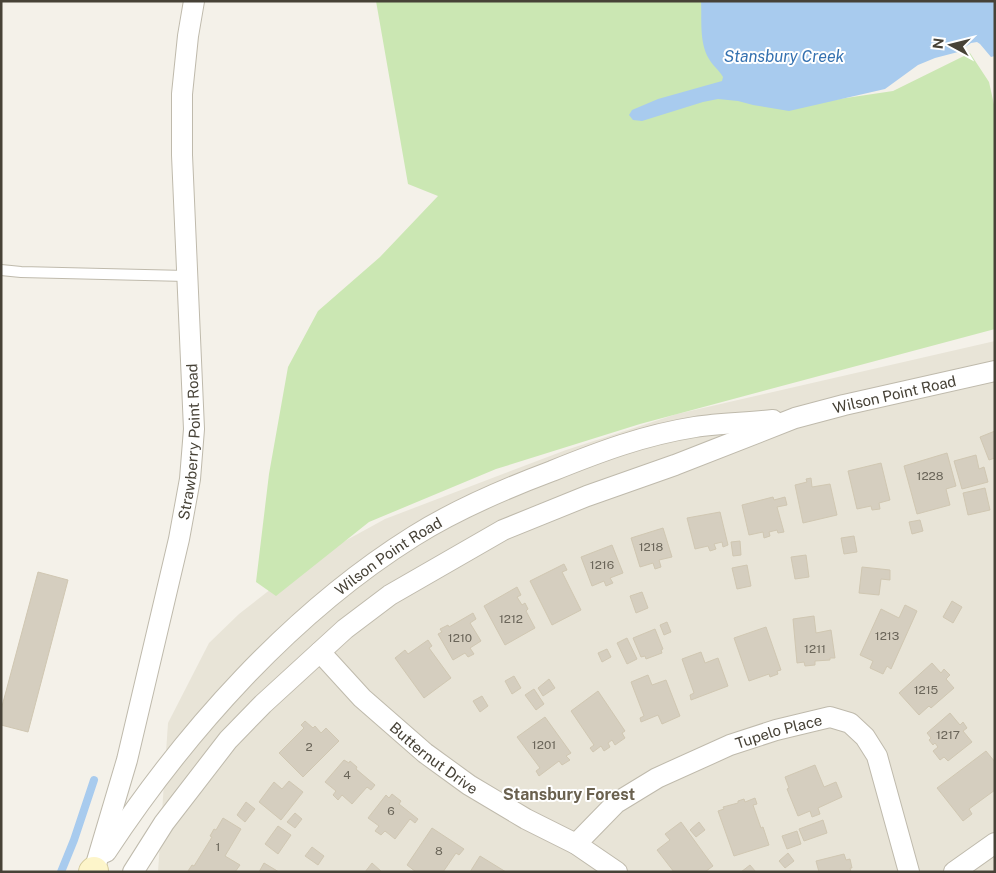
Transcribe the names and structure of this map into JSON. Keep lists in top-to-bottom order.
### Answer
{
  "streets": {
    "street": [
      "Wilson Point Road",
      "Strawberry Point Road",
      "Tupelo Place",
      "Butternut Drive"
    ]
  },
  "crossings": [
    ["Wilson Point Road", "Strawberry Point Road"],
    ["Wilson Point Road", "Butternut Drive"],
    ["Tupelo Place", "Butternut Drive"]
  ],
  "districts": ["Stansbury Forest"],
  "water": ["Stansbury Creek"],
  "house_numbers": [
    "1228",
    "1218",
    "1216",
    "1212",
    "1213",
    "1210",
    "1211",
    "1215",
    "1217",
    "1201",
    "2",
    "4",
    "6",
    "1",
    "8"
  ],
  "north": "left"
}
